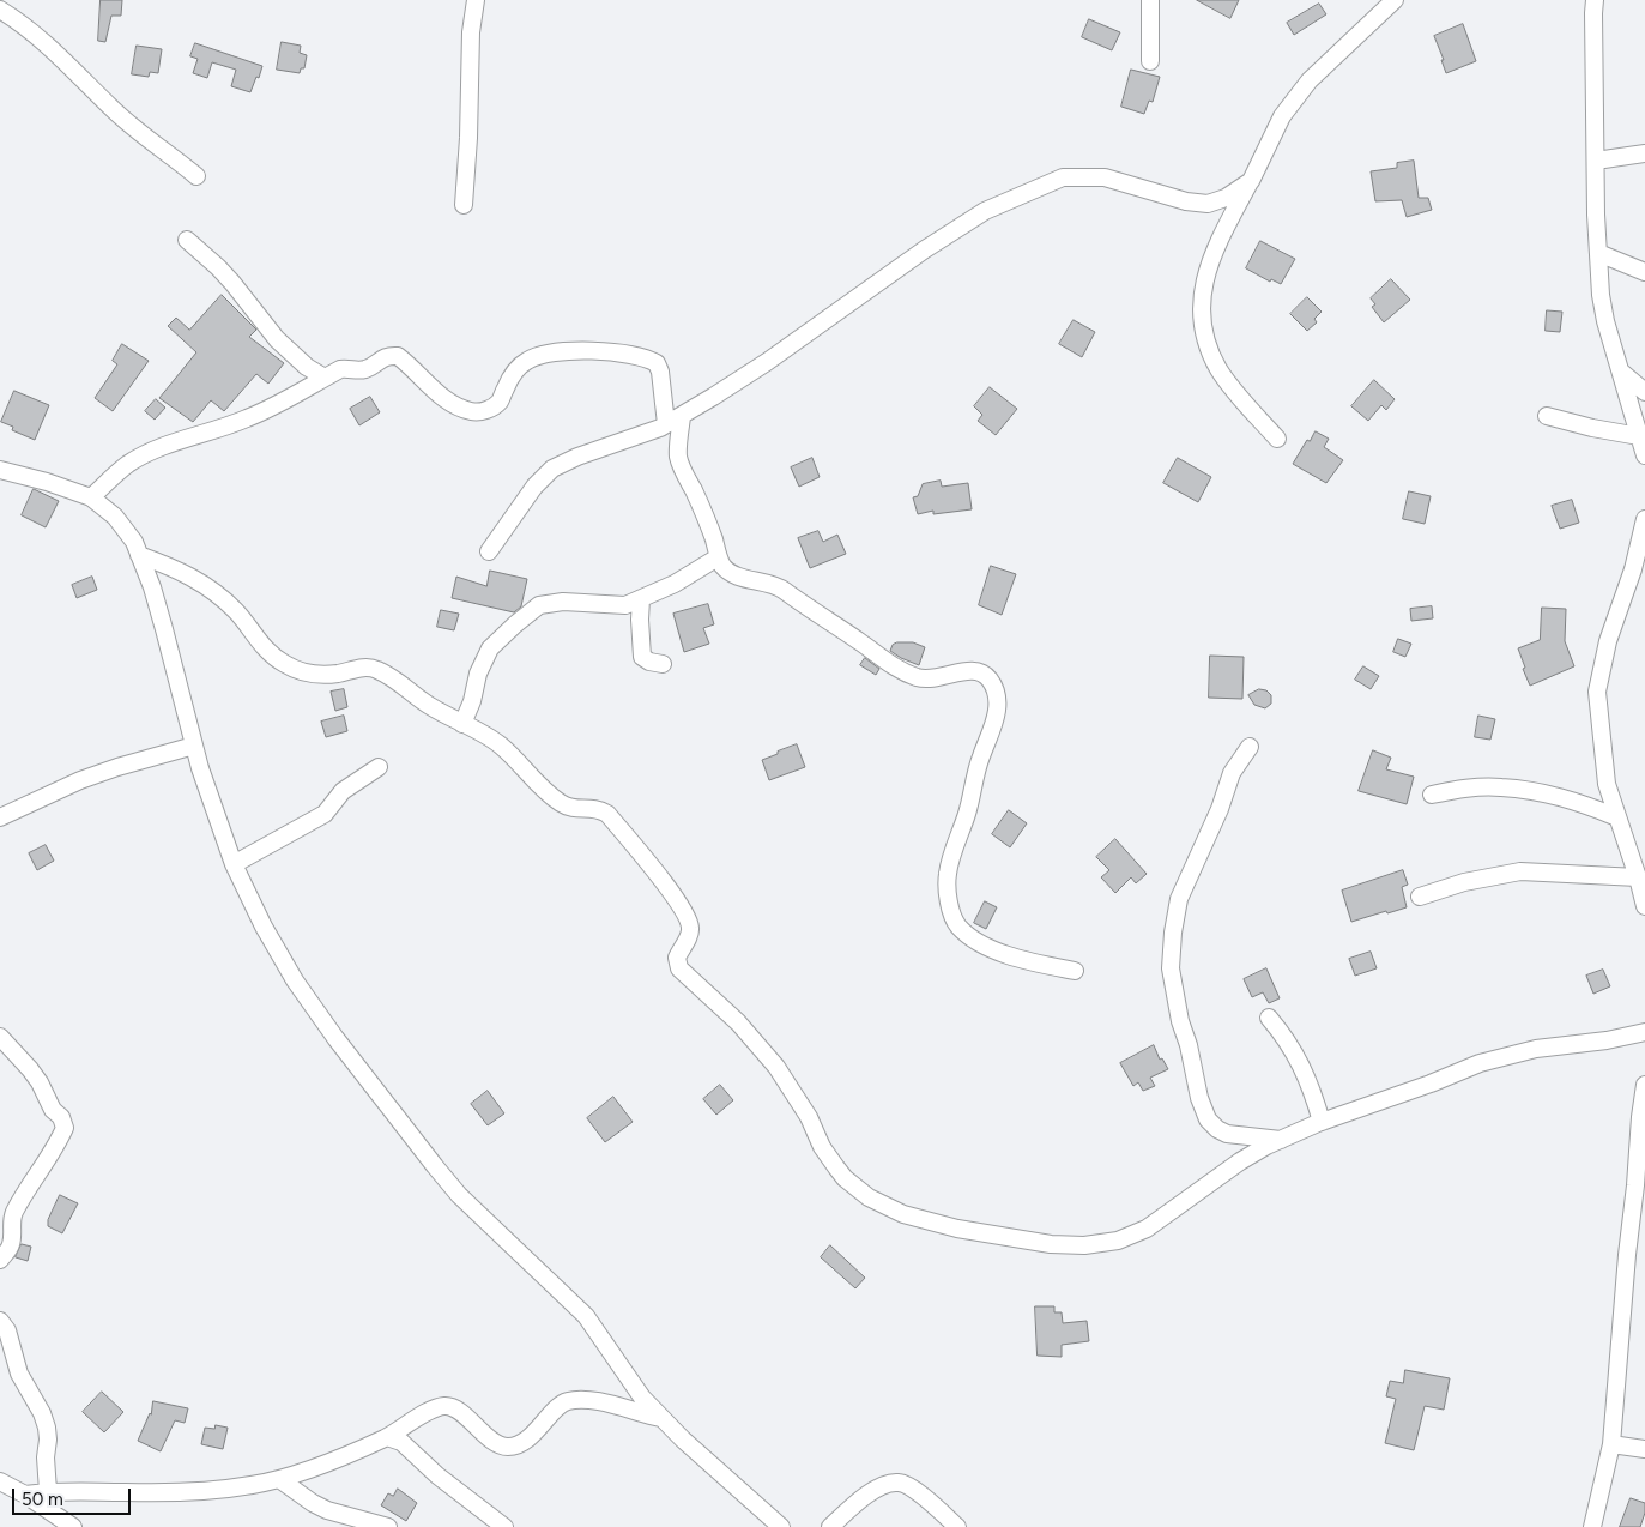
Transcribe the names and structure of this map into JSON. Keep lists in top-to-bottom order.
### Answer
{
  "scale_bar": "50 m"
}
